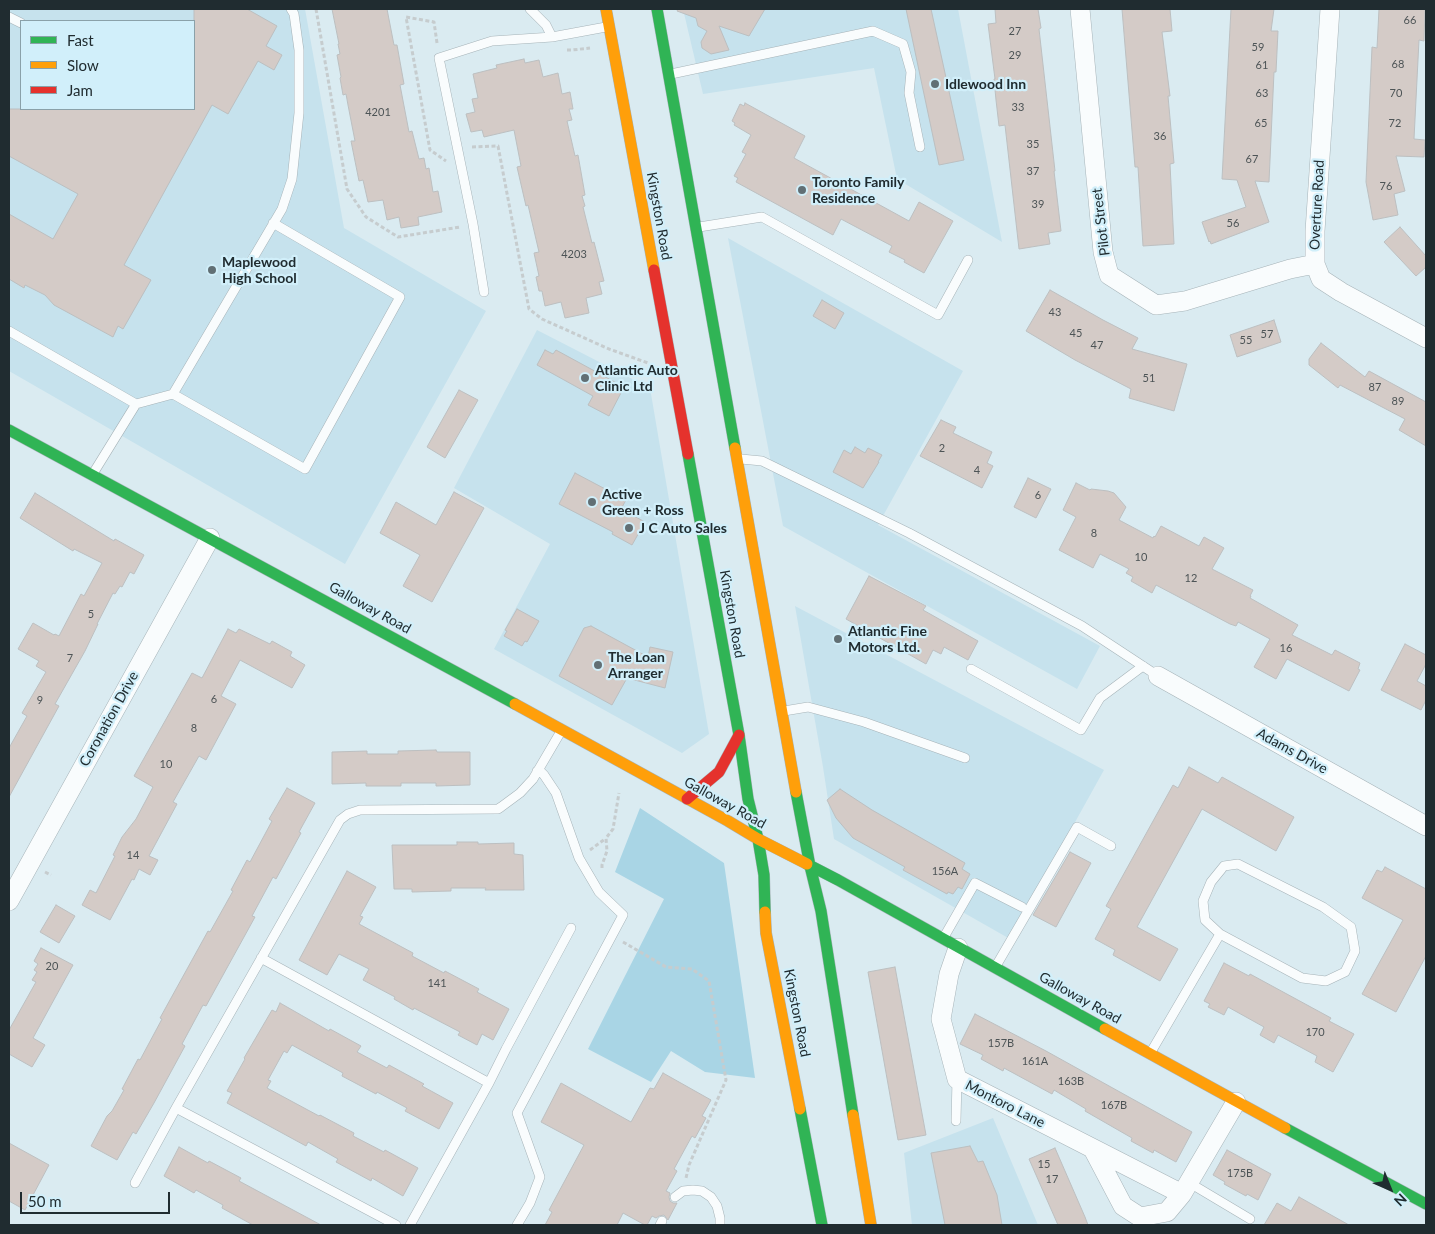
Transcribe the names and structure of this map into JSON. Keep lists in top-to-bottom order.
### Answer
{
  "streets": {
    "main road": ["Kingston Road", "Galloway Road"],
    "street": [
      "Overture Road",
      "Pilot Street",
      "Coronation Drive",
      "Adams Drive",
      "Montoro Lane"
    ]
  },
  "crossings": [
    ["Overture Road", "Pilot Street"],
    ["Kingston Road", "Galloway Road"],
    ["Galloway Road", "Coronation Drive"],
    ["Galloway Road", "Montoro Lane"]
  ],
  "places": [
    "Idlewood Inn",
    "Toronto Family Residence",
    "Maplewood High School",
    "Atlantic Auto Clinic Ltd",
    "Active Green + Ross",
    "J C Auto Sales",
    "Atlantic Fine Motors Ltd.",
    "The Loan Arranger"
  ],
  "house_numbers": [
    "66",
    "27",
    "59",
    "29",
    "68",
    "61",
    "63",
    "70",
    "33",
    "4201",
    "65",
    "72",
    "36",
    "35",
    "67",
    "37",
    "76",
    "39",
    "56",
    "4203",
    "43",
    "45",
    "57",
    "55",
    "47",
    "51",
    "87",
    "89",
    "2",
    "4",
    "6",
    "8",
    "10",
    "12",
    "5",
    "16",
    "7",
    "6",
    "9",
    "8",
    "10",
    "14",
    "156A",
    "20",
    "141",
    "170",
    "157B",
    "161A",
    "163B",
    "167B",
    "15",
    "175B",
    "17"
  ],
  "legend": ["Fast", "Slow", "Jam"],
  "scale_bar": "50 m",
  "north": "bottom right"
}
